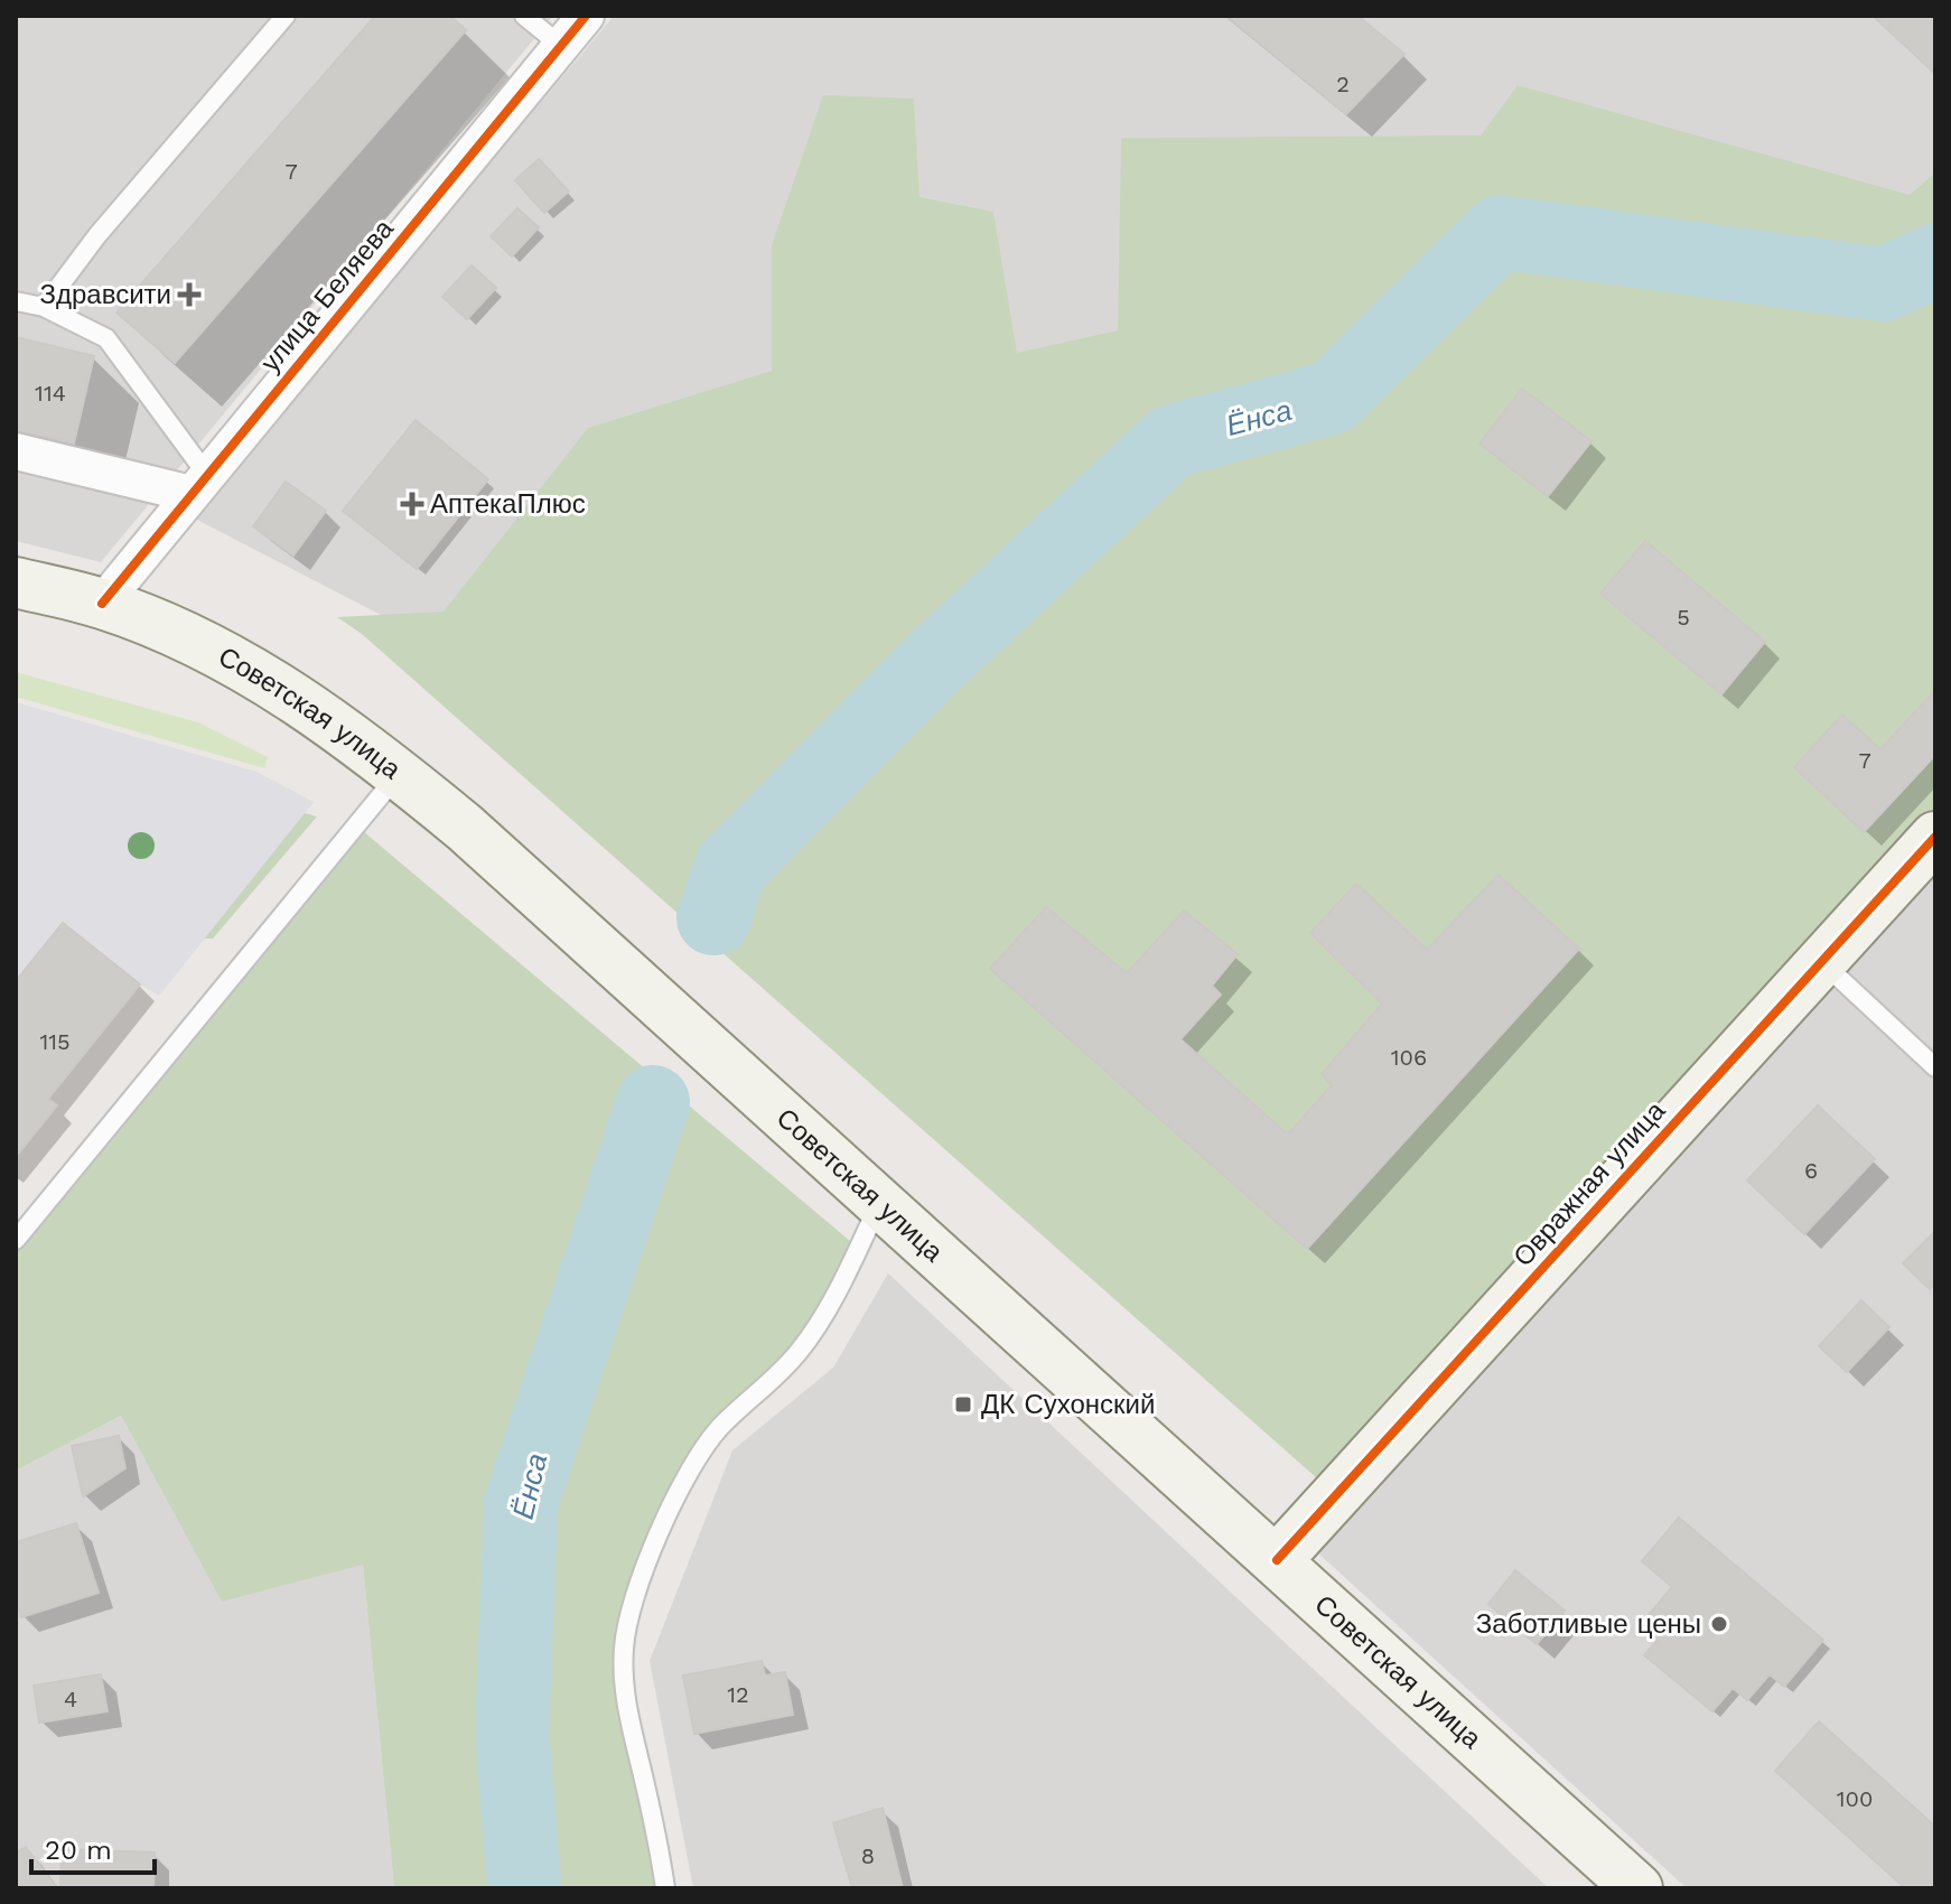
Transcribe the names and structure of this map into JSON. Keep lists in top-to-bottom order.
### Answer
{
  "streets": {
    "main road": ["Советская улица", "Овражная улица"],
    "street": ["улица Беляева"]
  },
  "crossings": [
    ["улица Беляева", "Советская улица"],
    ["Советская улица", "Овражная улица"]
  ],
  "water": ["Ёнса"],
  "places": {
    "health": ["Здравсити", "АптекаПлюс"],
    "transit": ["ДК Сухонский"],
    "other": ["Заботливые цены"]
  },
  "house_numbers": [
    "2",
    "7",
    "114",
    "5",
    "7",
    "115",
    "106",
    "6",
    "12",
    "4",
    "100",
    "8"
  ],
  "scale_bar": "20 m"
}
